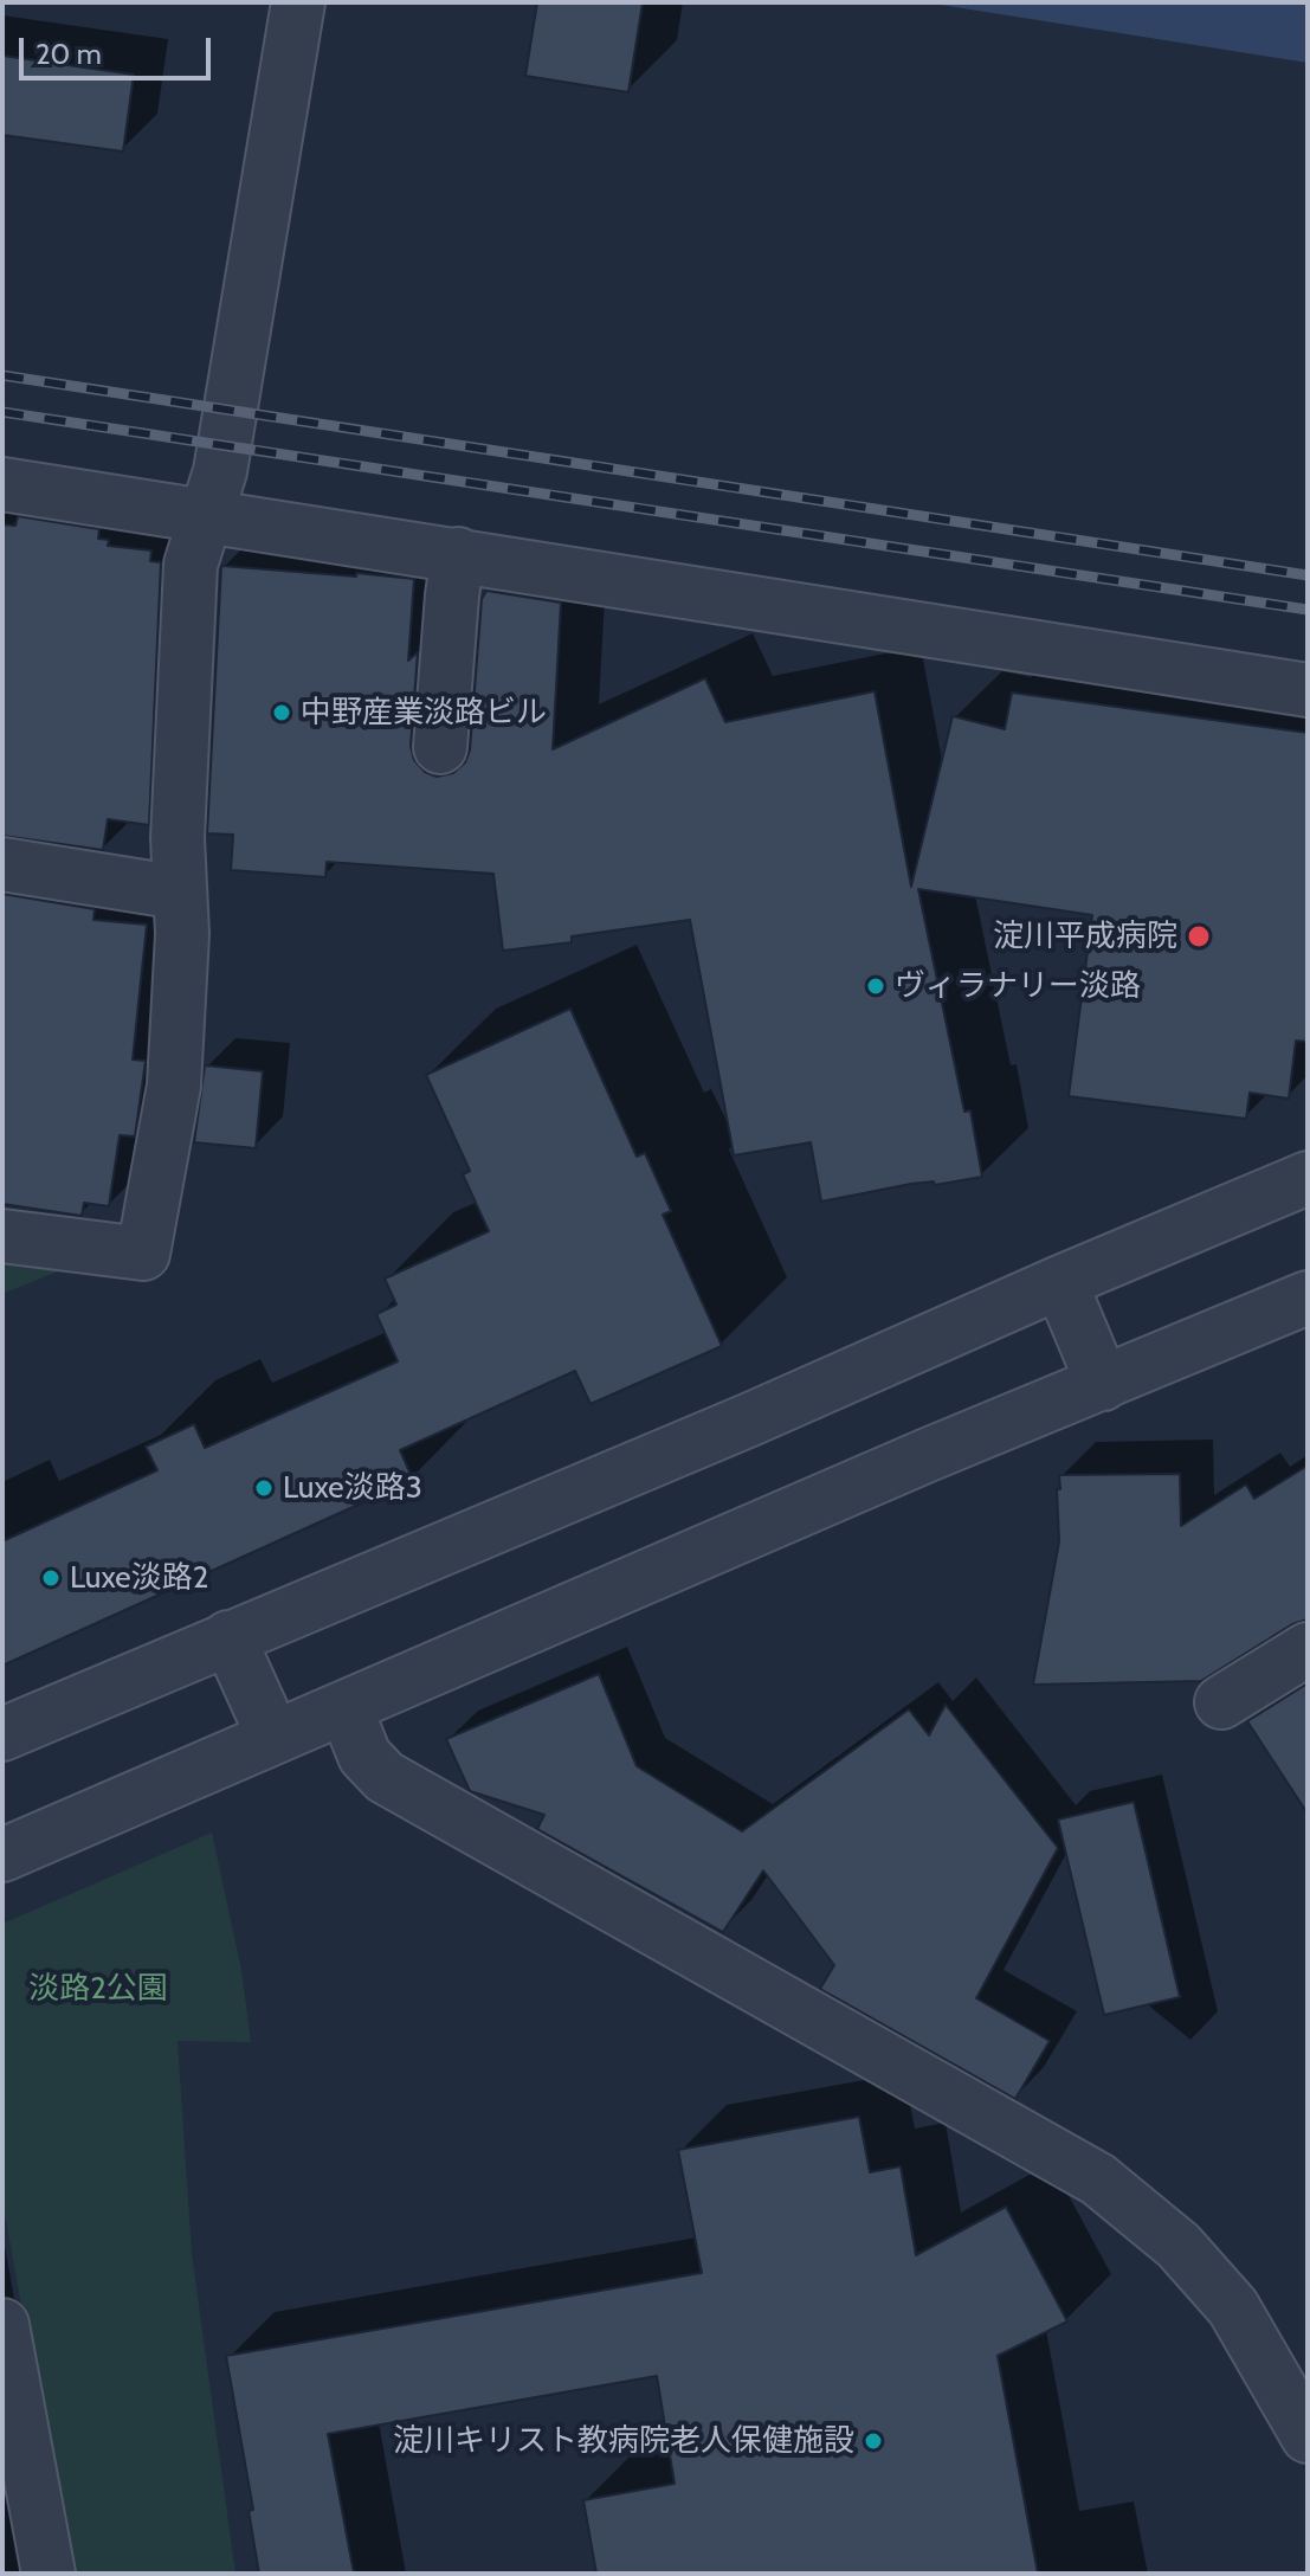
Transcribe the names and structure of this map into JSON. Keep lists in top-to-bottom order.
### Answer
{
  "parks": ["淡路2公園"],
  "places": [
    "中野産業淡路ビル",
    "淀川平成病院",
    "ヴィラナリー淡路",
    "Luxe淡路3",
    "Luxe淡路2",
    "淀川キリスト教病院老人保健施設"
  ],
  "scale_bar": "20 m"
}
